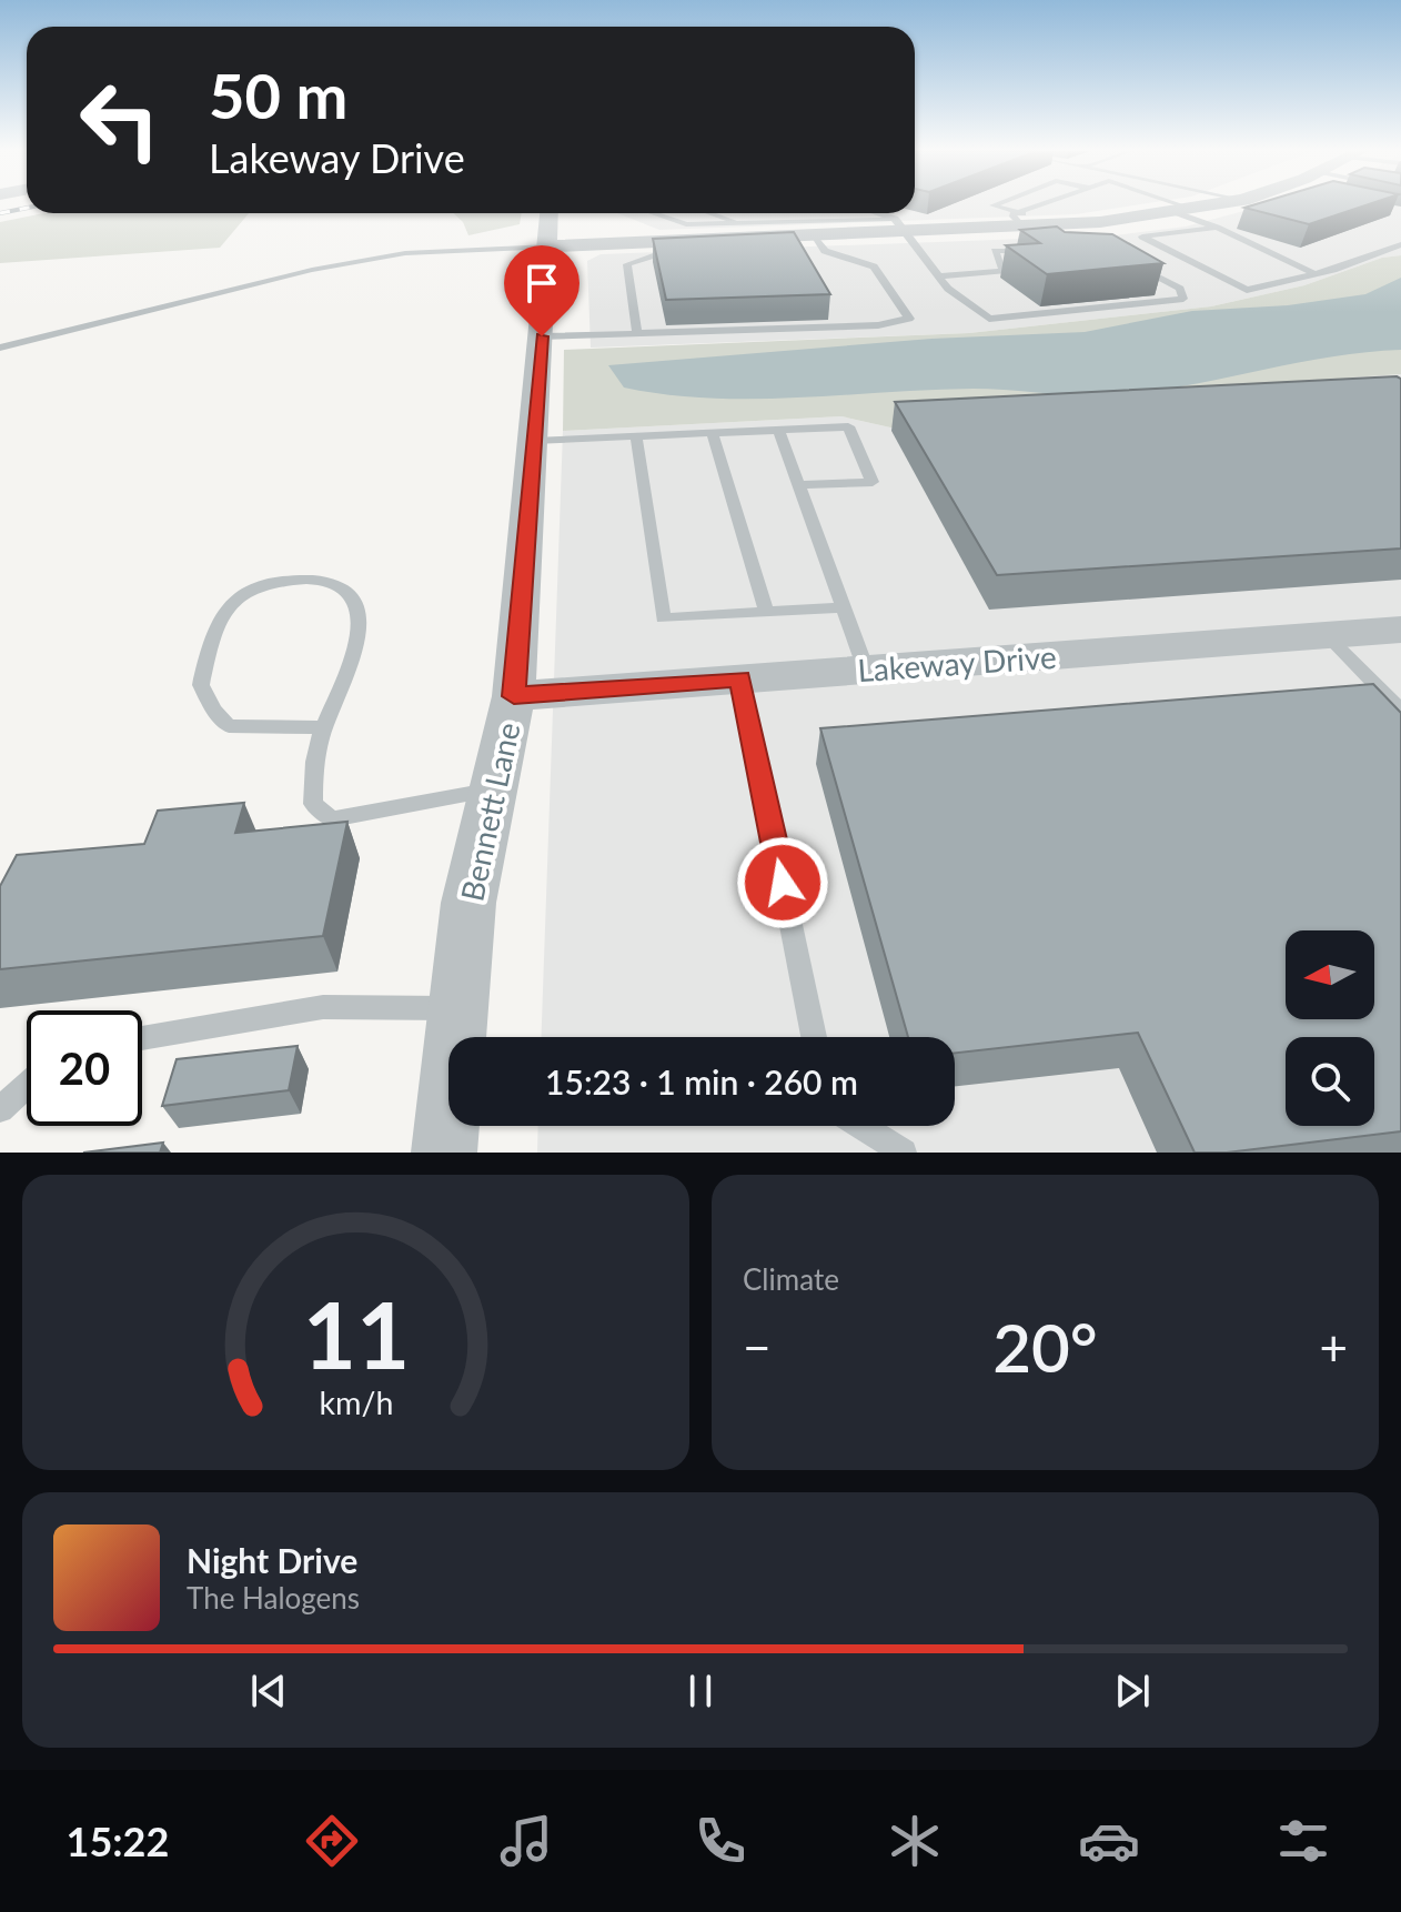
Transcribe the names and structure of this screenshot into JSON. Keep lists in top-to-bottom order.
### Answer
{
  "streets": {
    "street": ["Lakeway Drive", "Bennett Lane"]
  },
  "crossings": [
    ["Lakeway Drive", "Bennett Lane"]
  ],
  "north": "left",
  "page": {
    "turn": ["50 m", "Lakeway Drive"],
    "limit": "20",
    "trip": "15:23 · 1 min · 260 m",
    "tile": "Climate",
    "heat": ["−", "20°", "+"],
    "song": ["Night Drive", "The Halogens"],
    "tabs": "15:22",
    "gauge": ["11", "km/h"]
  }
}
